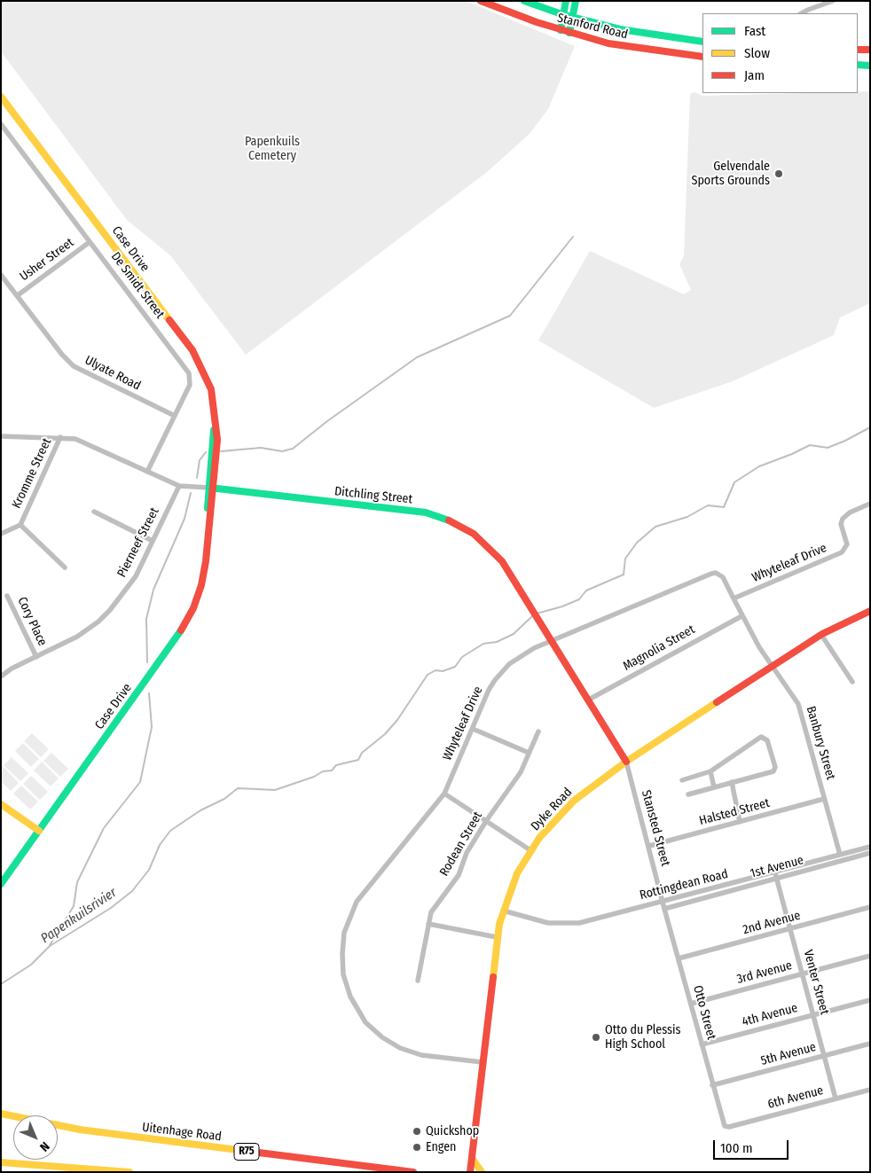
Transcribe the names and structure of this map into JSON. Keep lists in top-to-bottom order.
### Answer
{
  "streets": {
    "street": [
      "Stanford Road",
      "Case Drive",
      "Usher Street",
      "De Smidt Street",
      "Ulyate Road",
      "Kromme Street",
      "Ditchling Street",
      "Pierneef Street",
      "Whyteleaf Drive",
      "Cory Place",
      "Magnolia Street",
      "Banbury Street",
      "Dyke Road",
      "Halsted Street",
      "Stansted Street",
      "Rodean Street",
      "1st Avenue",
      "Rottingdean Road",
      "2nd Avenue",
      "3rd Avenue",
      "Venter Street",
      "Otto Street",
      "4th Avenue",
      "5th Avenue",
      "6th Avenue",
      "Uitenhage Road",
      "R75"
    ]
  },
  "crossings": [
    ["Case Drive", "Ditchling Street"],
    ["Usher Street", "De Smidt Street"],
    ["Usher Street", "Ulyate Road"],
    ["De Smidt Street", "Ulyate Road"],
    ["De Smidt Street", "Ditchling Street"],
    ["Kromme Street", "Ditchling Street"],
    ["Ditchling Street", "Pierneef Street"],
    ["Ditchling Street", "Whyteleaf Drive"],
    ["Ditchling Street", "Magnolia Street"],
    ["Ditchling Street", "Dyke Road"],
    ["Ditchling Street", "Stansted Street"],
    ["Pierneef Street", "Cory Place"],
    ["Whyteleaf Drive", "Banbury Street"],
    ["Whyteleaf Drive", "Dyke Road"],
    ["Magnolia Street", "Banbury Street"],
    ["Banbury Street", "Dyke Road"],
    ["Banbury Street", "Halsted Street"],
    ["Banbury Street", "Rottingdean Road"],
    ["Dyke Road", "Stansted Street"],
    ["Dyke Road", "Rottingdean Road"],
    ["Halsted Street", "Stansted Street"],
    ["Stansted Street", "Rottingdean Road"],
    ["Stansted Street", "Otto Street"],
    ["1st Avenue", "Rottingdean Road"],
    ["1st Avenue", "Venter Street"],
    ["1st Avenue", "Otto Street"],
    ["Rottingdean Road", "Venter Street"],
    ["Rottingdean Road", "Otto Street"],
    ["2nd Avenue", "Venter Street"],
    ["2nd Avenue", "Otto Street"],
    ["3rd Avenue", "Venter Street"],
    ["3rd Avenue", "Otto Street"],
    ["Venter Street", "4th Avenue"],
    ["Venter Street", "5th Avenue"],
    ["Venter Street", "6th Avenue"],
    ["Otto Street", "4th Avenue"],
    ["Otto Street", "5th Avenue"],
    ["Otto Street", "6th Avenue"]
  ],
  "water": ["Papenkuilsrivier"],
  "parks": ["Papenkuils Cemetery"],
  "places": [
    "Gelvendale Sports Grounds",
    "Otto du Plessis High School",
    "Quickshop",
    "Engen"
  ],
  "legend": ["Fast", "Slow", "Jam"],
  "scale_bar": "100 m",
  "north": "bottom right"
}
